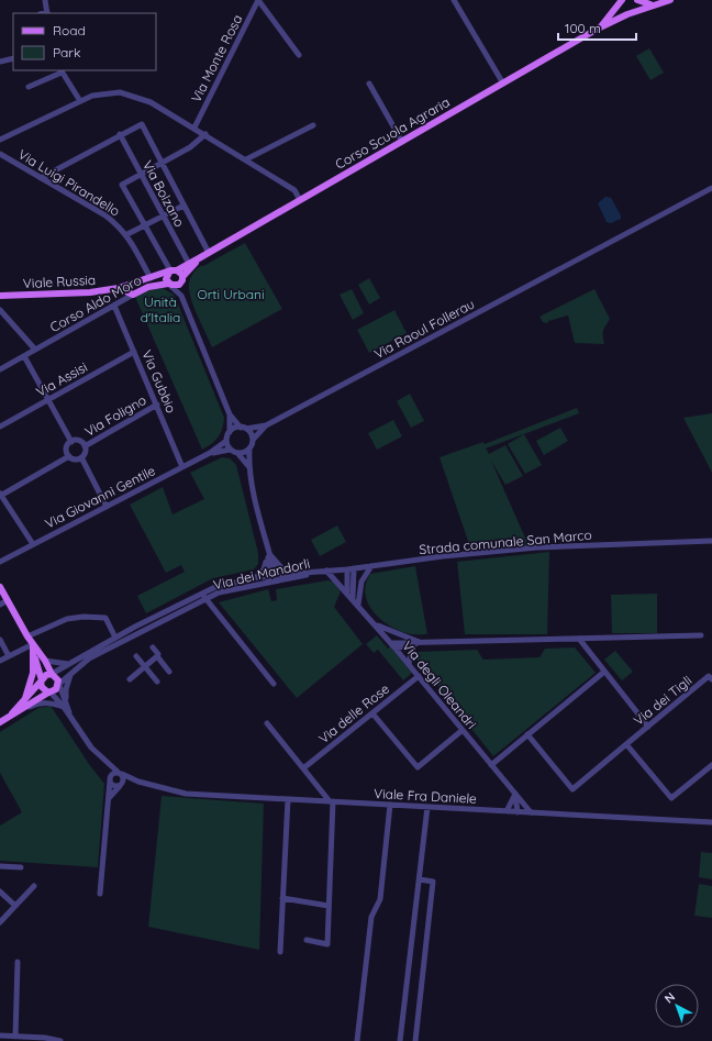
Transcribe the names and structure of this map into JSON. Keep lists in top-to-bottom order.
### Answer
{
  "streets": {
    "main road": ["Corso Scuola Agraria", "Viale Russia", "Corso Aldo Moro"],
    "street": [
      "Via Monte Rosa",
      "Via Luigi Pirandello",
      "Via Bolzano",
      "Via Raoul Follerau",
      "Via Assisi",
      "Via Gubbio",
      "Via Foligno",
      "Via Giovanni Gentile",
      "Strada comunale San Marco",
      "Via dei Mandorli",
      "Via degli Oleandri",
      "Via dei Tigli",
      "Via delle Rose",
      "Viale Fra Daniele"
    ]
  },
  "crossings": [
    ["Corso Scuola Agraria", "Via Bolzano"],
    ["Corso Scuola Agraria", "Viale Russia"],
    ["Corso Scuola Agraria", "Corso Aldo Moro"],
    ["Via Luigi Pirandello", "Viale Russia"],
    ["Viale Russia", "Corso Aldo Moro"],
    ["Corso Aldo Moro", "Via Gubbio"],
    ["Via Raoul Follerau", "Via Giovanni Gentile"],
    ["Via Assisi", "Via Gubbio"],
    ["Via Gubbio", "Via Foligno"],
    ["Via Gubbio", "Via Giovanni Gentile"],
    ["Strada comunale San Marco", "Via dei Mandorli"],
    ["Strada comunale San Marco", "Via degli Oleandri"],
    ["Via dei Mandorli", "Via degli Oleandri"],
    ["Via dei Mandorli", "Viale Fra Daniele"],
    ["Via degli Oleandri", "Via delle Rose"],
    ["Via degli Oleandri", "Viale Fra Daniele"]
  ],
  "parks": ["Orti Urbani", "Unità d'Italia"],
  "legend": ["Road", "Park"],
  "scale_bar": "100 m",
  "north": "top left"
}
